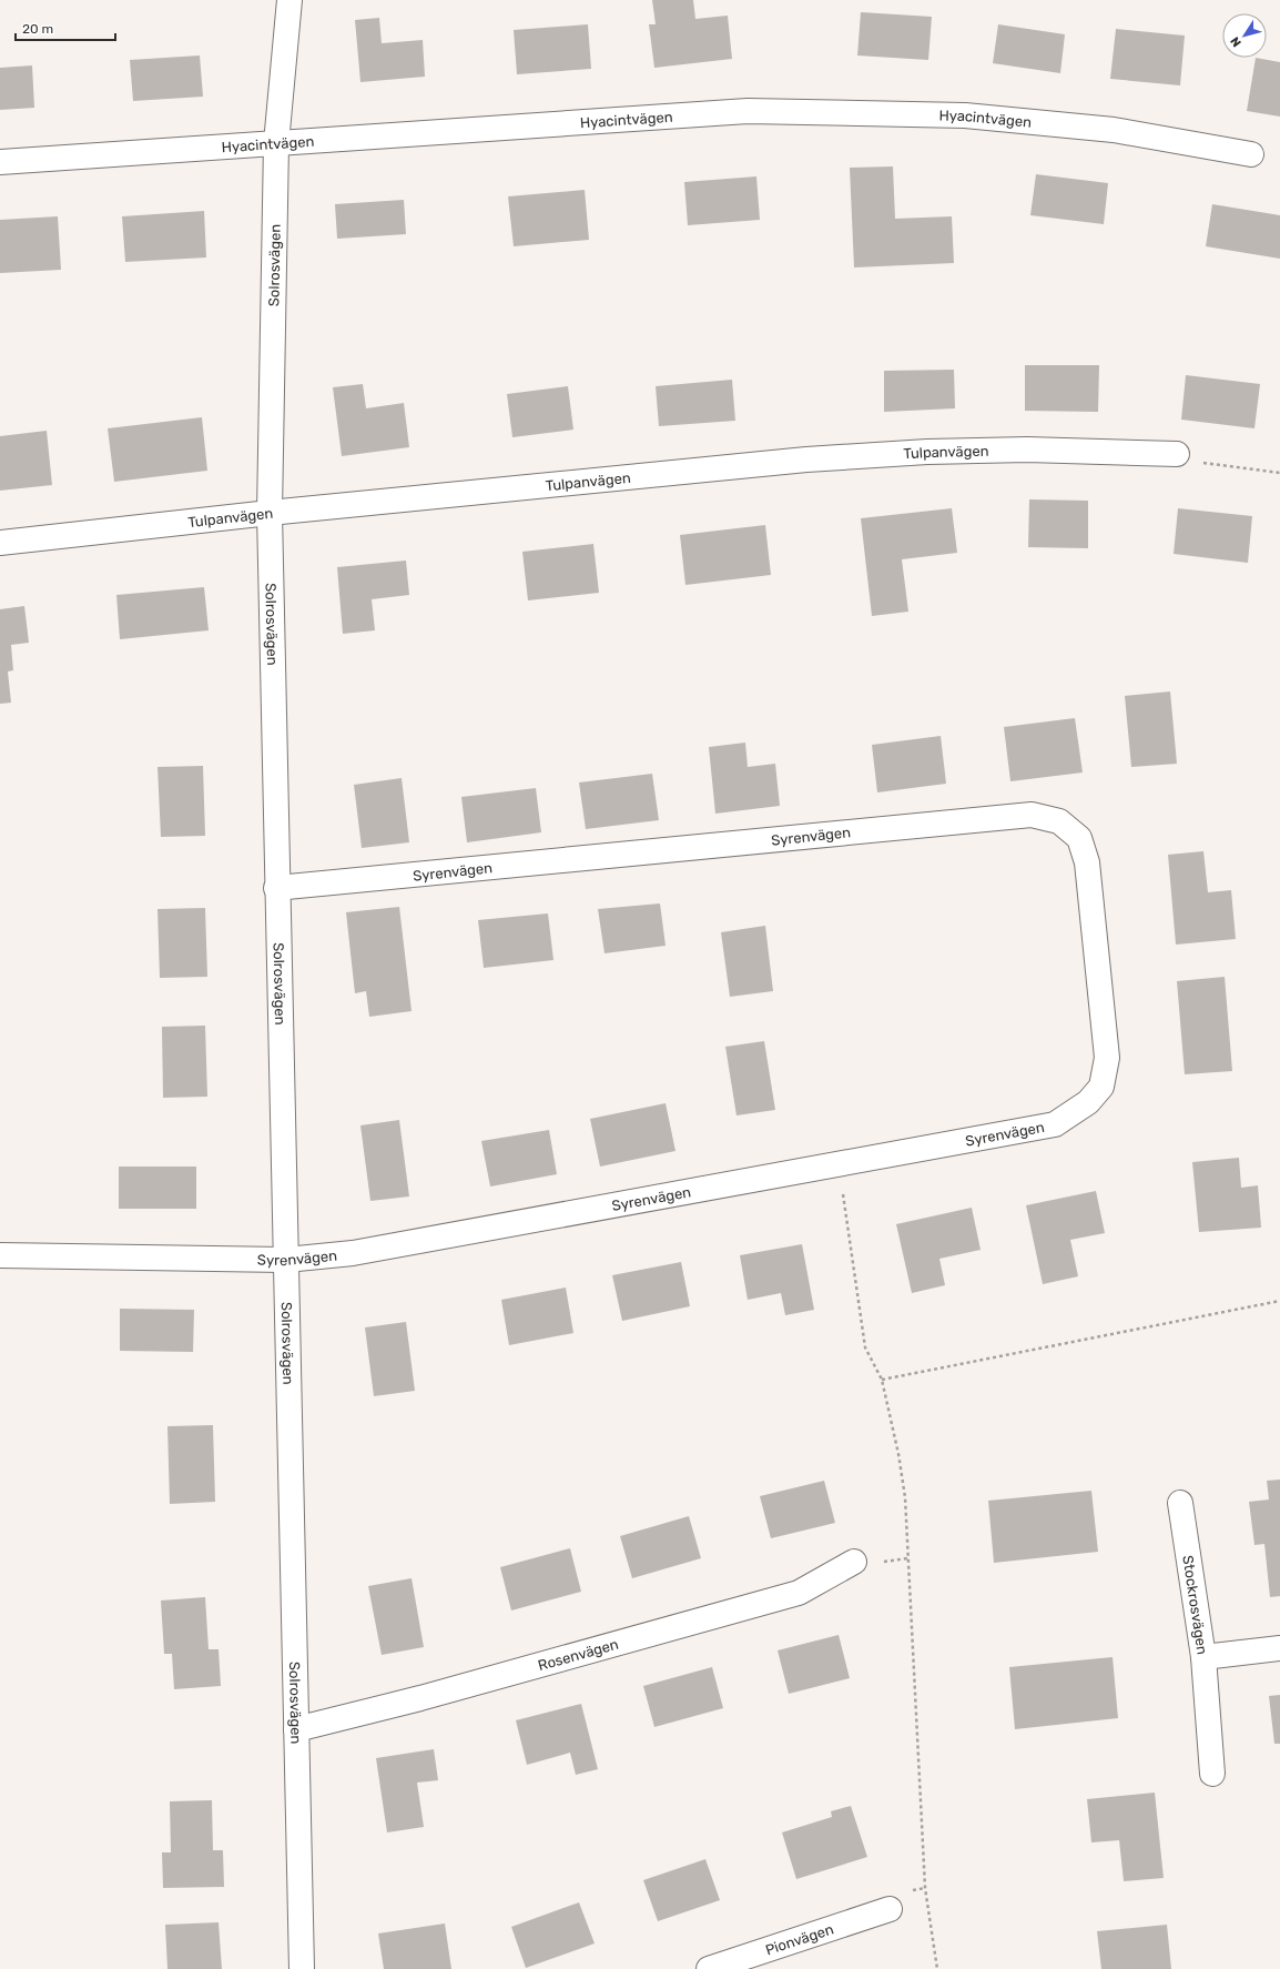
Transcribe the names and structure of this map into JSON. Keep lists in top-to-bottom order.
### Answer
{
  "streets": {
    "street": [
      "Hyacintvägen",
      "Solrosvägen",
      "Tulpanvägen",
      "Syrenvägen",
      "Stockrosvägen",
      "Rosenvägen",
      "Pionvägen"
    ]
  },
  "crossings": [
    ["Hyacintvägen", "Solrosvägen"],
    ["Solrosvägen", "Tulpanvägen"],
    ["Solrosvägen", "Syrenvägen"],
    ["Solrosvägen", "Rosenvägen"]
  ],
  "scale_bar": "20 m",
  "north": "bottom left"
}
